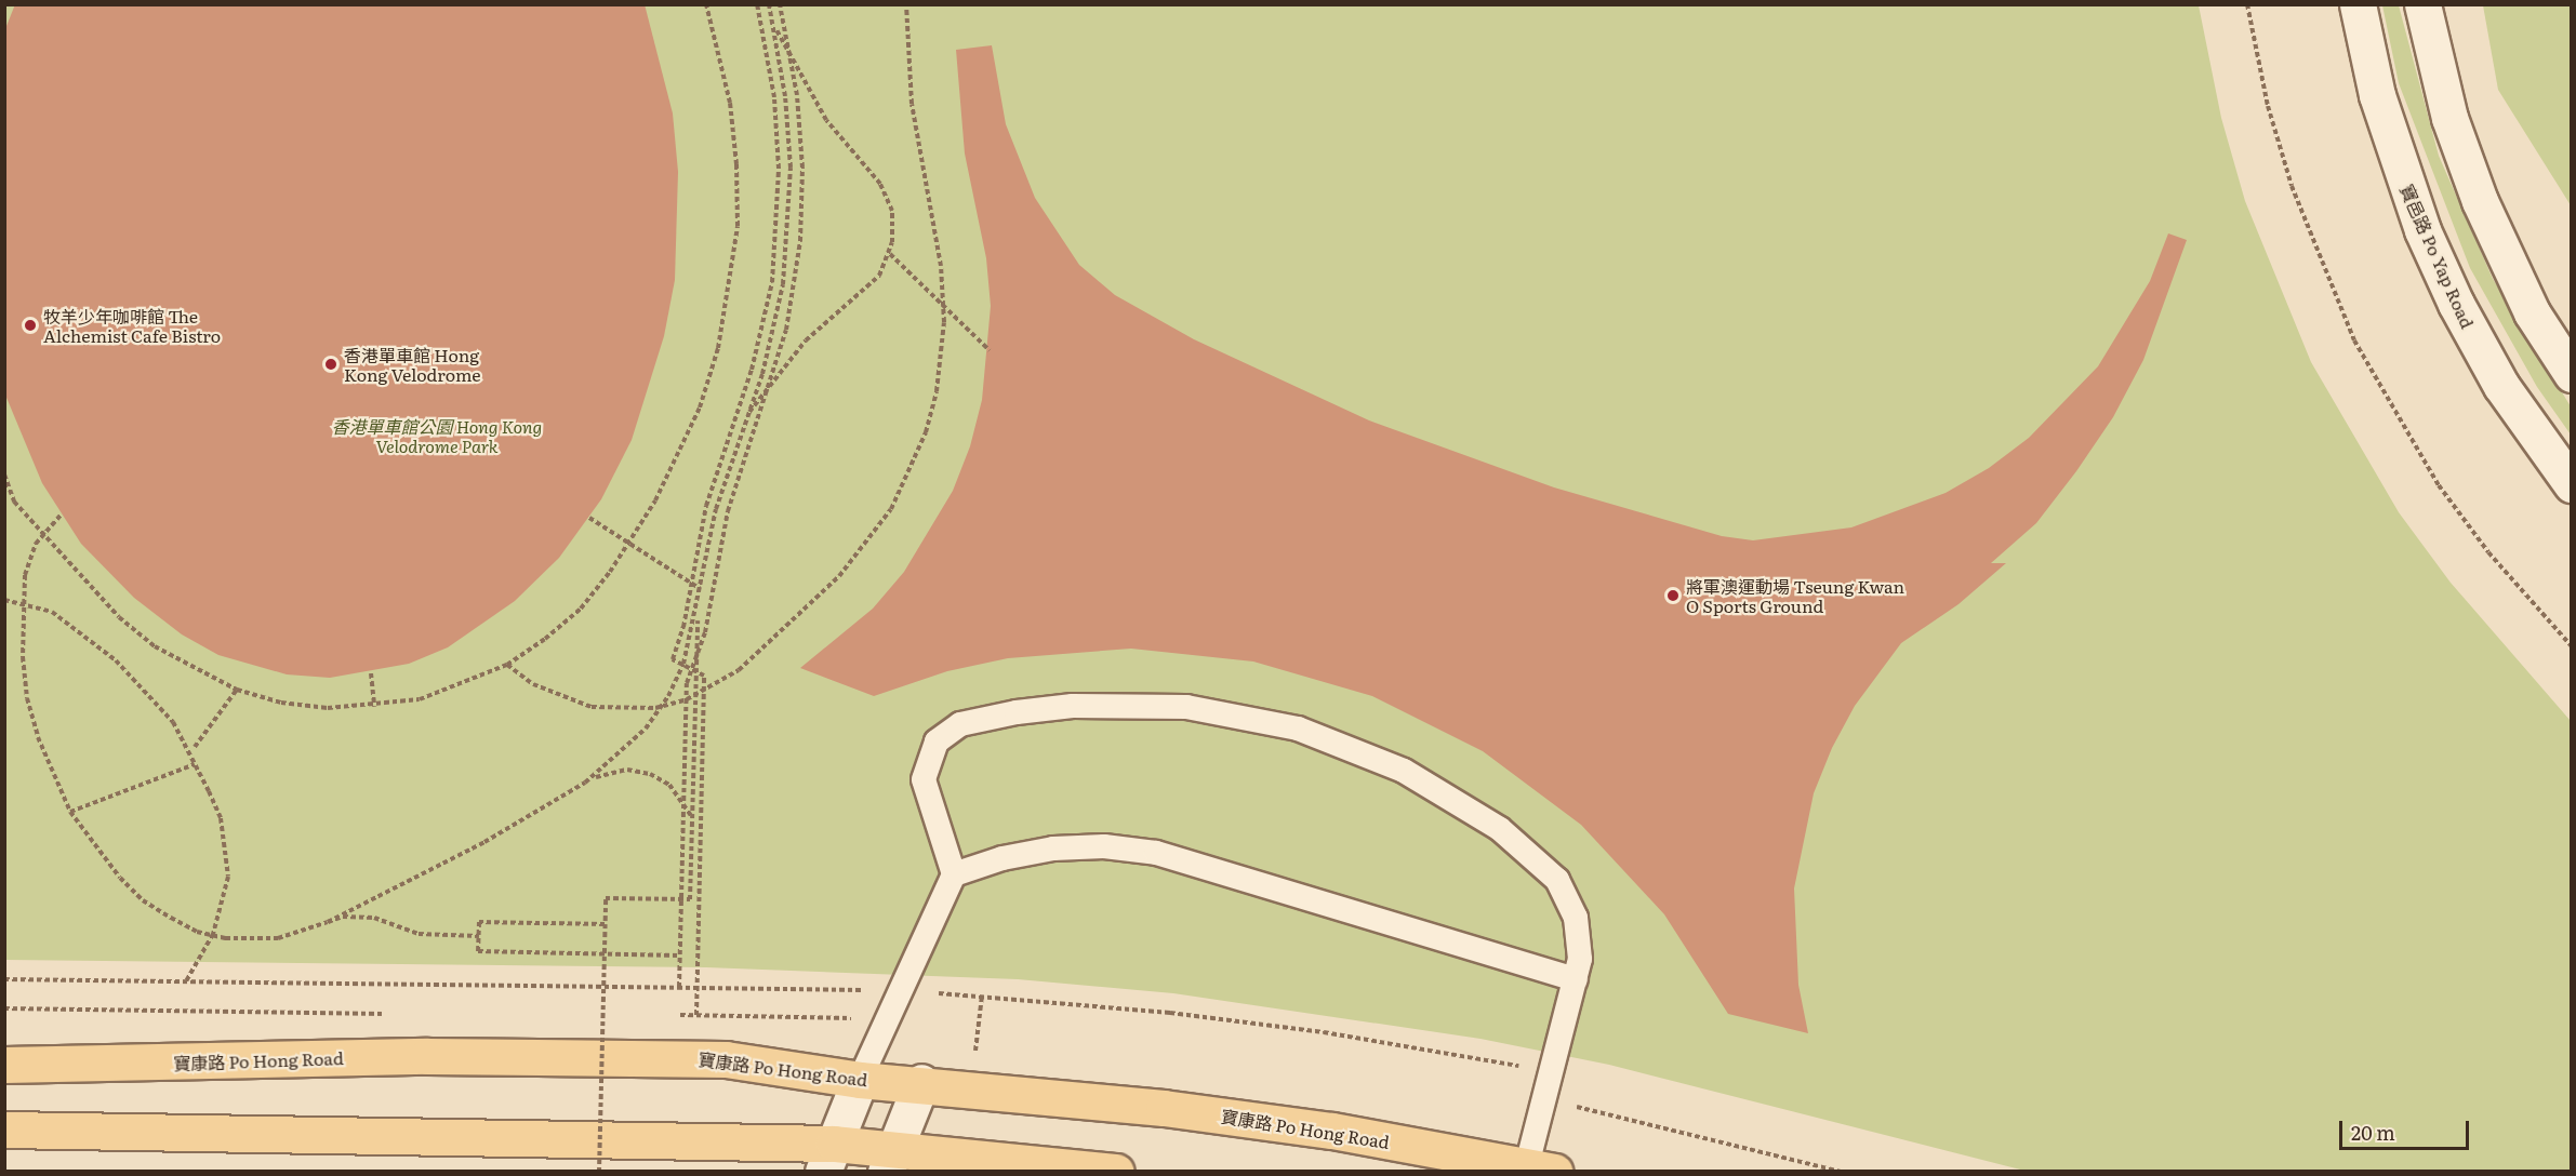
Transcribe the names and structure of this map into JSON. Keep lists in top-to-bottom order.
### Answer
{
  "streets": {
    "main road": ["寶邑路 Po Yap Road", "寶康路 Po Hong Road"]
  },
  "parks": ["香港單車館公園 Hong Kong Velodrome Park"],
  "places": ["牧羊少年咖啡館 The Alchemist Cafe Bistro", "香港單車館 Hong Kong Velodrome", "將軍澳運動場 Tseung Kwan O Sports Ground"],
  "scale_bar": "20 m"
}
